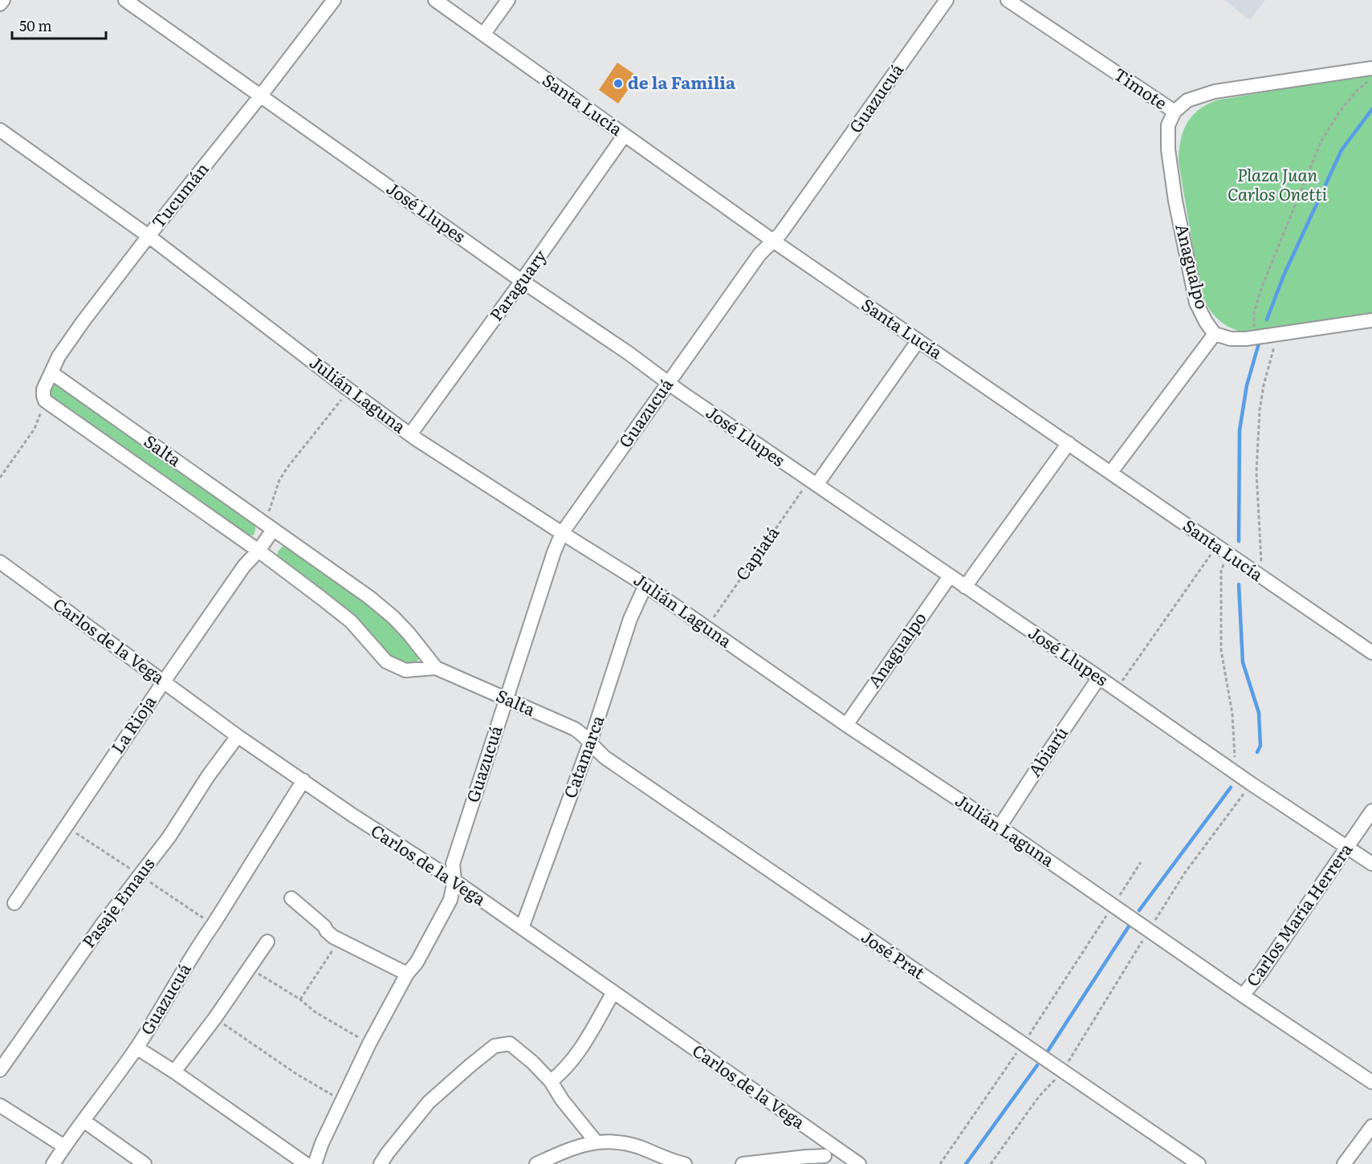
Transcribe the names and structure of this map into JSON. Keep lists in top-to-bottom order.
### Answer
{
  "streets": {
    "street": [
      "Timote",
      "Guazucuá",
      "Santa Lucía",
      "Tucumán",
      "José Llupes",
      "Anagualpo",
      "Paraguary",
      "Julián Laguna",
      "Salta",
      "Carlos de la Vega",
      "La Rioja",
      "Abiarú",
      "Catamarca",
      "Pasaje Emaus",
      "Carlos María Herrera",
      "José Prat"
    ],
    "path": ["Capiatá"]
  },
  "crossings": [
    ["Timote", "Anagualpo"],
    ["Guazucuá", "Santa Lucía"],
    ["Guazucuá", "José Llupes"],
    ["Guazucuá", "Julián Laguna"],
    ["Guazucuá", "Salta"],
    ["Guazucuá", "Carlos de la Vega"],
    ["Santa Lucía", "Paraguary"],
    ["Tucumán", "José Llupes"],
    ["Tucumán", "Julián Laguna"],
    ["Tucumán", "Salta"],
    ["José Llupes", "Anagualpo"],
    ["José Llupes", "Paraguary"],
    ["José Llupes", "Capiatá"],
    ["José Llupes", "Abiarú"],
    ["José Llupes", "Carlos María Herrera"],
    ["Anagualpo", "Julián Laguna"],
    ["Paraguary", "Julián Laguna"],
    ["Julián Laguna", "Capiatá"],
    ["Julián Laguna", "Abiarú"],
    ["Julián Laguna", "Catamarca"],
    ["Julián Laguna", "Carlos María Herrera"],
    ["Salta", "La Rioja"],
    ["Salta", "Catamarca"],
    ["Salta", "José Prat"],
    ["Carlos de la Vega", "La Rioja"],
    ["Carlos de la Vega", "Catamarca"],
    ["Carlos de la Vega", "Pasaje Emaus"],
    ["Catamarca", "José Prat"]
  ],
  "parks": ["Plaza Juan Carlos Onetti"],
  "places": ["de la Familia"],
  "scale_bar": "50 m"
}
